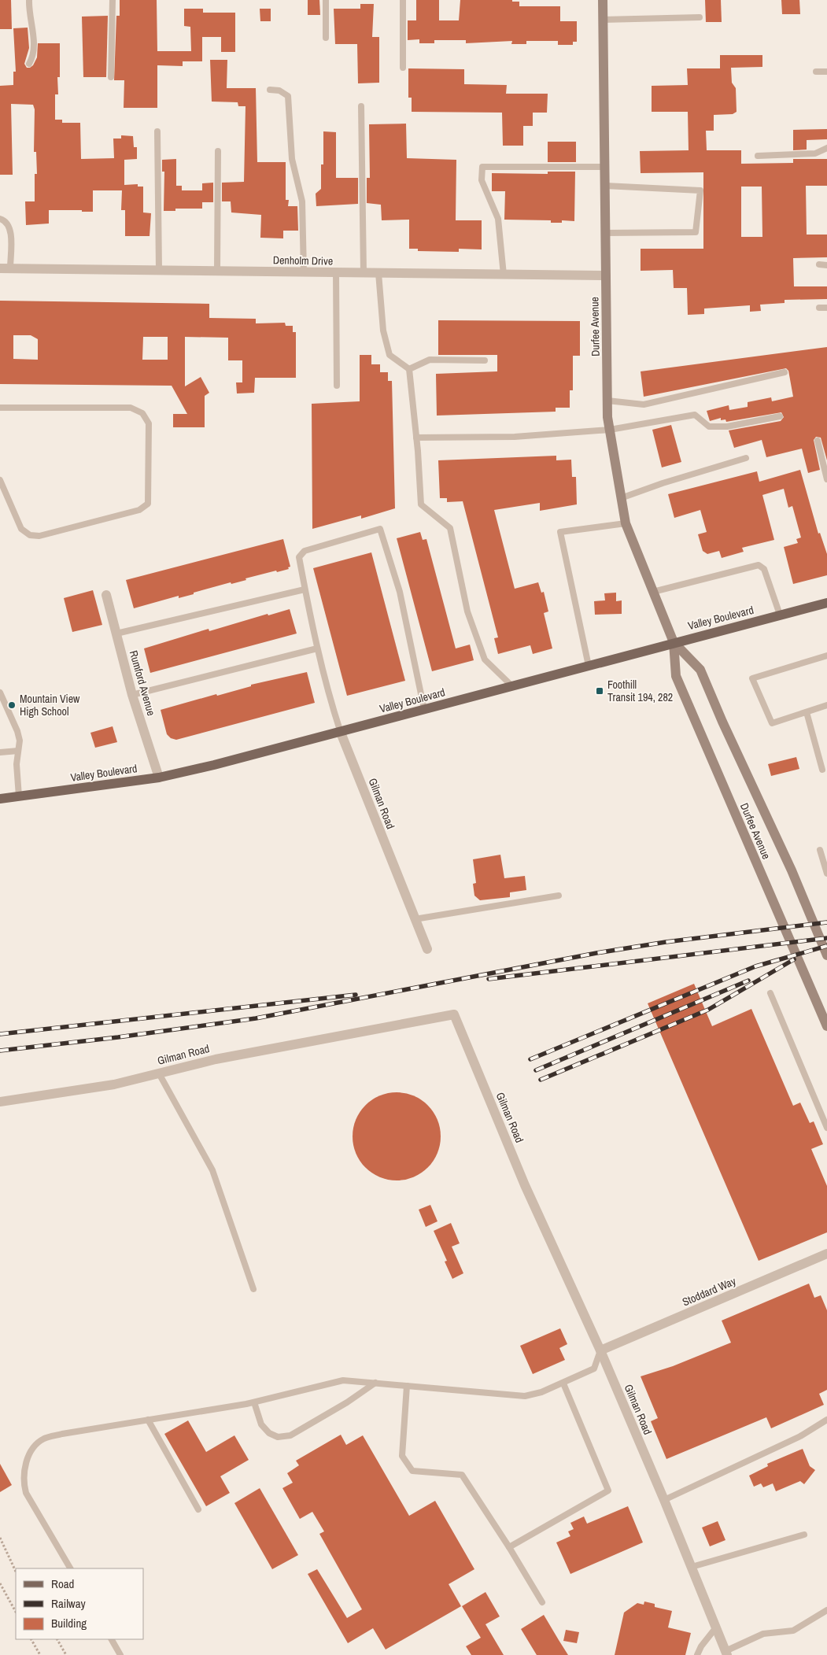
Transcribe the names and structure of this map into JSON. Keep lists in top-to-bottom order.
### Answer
{
  "streets": {
    "main road": ["Durfee Avenue", "Valley Boulevard"],
    "street": [
      "Denholm Drive",
      "Rumford Avenue",
      "Gilman Road",
      "Stoddard Way"
    ]
  },
  "crossings": [
    ["Denholm Drive", "Durfee Avenue"],
    ["Durfee Avenue", "Valley Boulevard"],
    ["Valley Boulevard", "Rumford Avenue"],
    ["Valley Boulevard", "Gilman Road"],
    ["Gilman Road", "Stoddard Way"]
  ],
  "places": {
    "transit": ["Foothill Transit 194, 282"],
    "other": ["Mountain View High School"]
  },
  "legend": ["Road", "Railway", "Building"]
}
